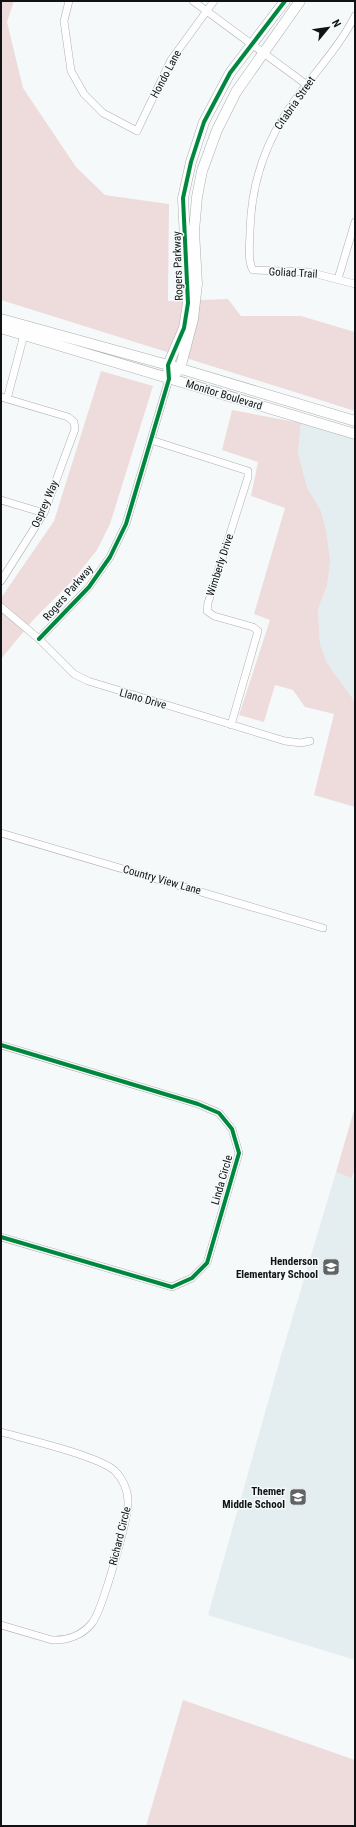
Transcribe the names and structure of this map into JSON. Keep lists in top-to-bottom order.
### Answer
{
  "streets": {
    "street": [
      "Hondo Lane",
      "Citabria Street",
      "Rogers Parkway",
      "Goliad Trail",
      "Monitor Boulevard",
      "Osprey Way",
      "Wimberly Drive",
      "Llano Drive",
      "Country View Lane",
      "Linda Circle",
      "Richard Circle"
    ]
  },
  "crossings": [
    ["Citabria Street", "Goliad Trail"],
    ["Rogers Parkway", "Monitor Boulevard"],
    ["Rogers Parkway", "Wimberly Drive"],
    ["Rogers Parkway", "Llano Drive"],
    ["Wimberly Drive", "Llano Drive"]
  ],
  "places": {
    "school or university": ["Henderson Elementary School", "Themer Middle School"]
  },
  "north": "top right"
}
